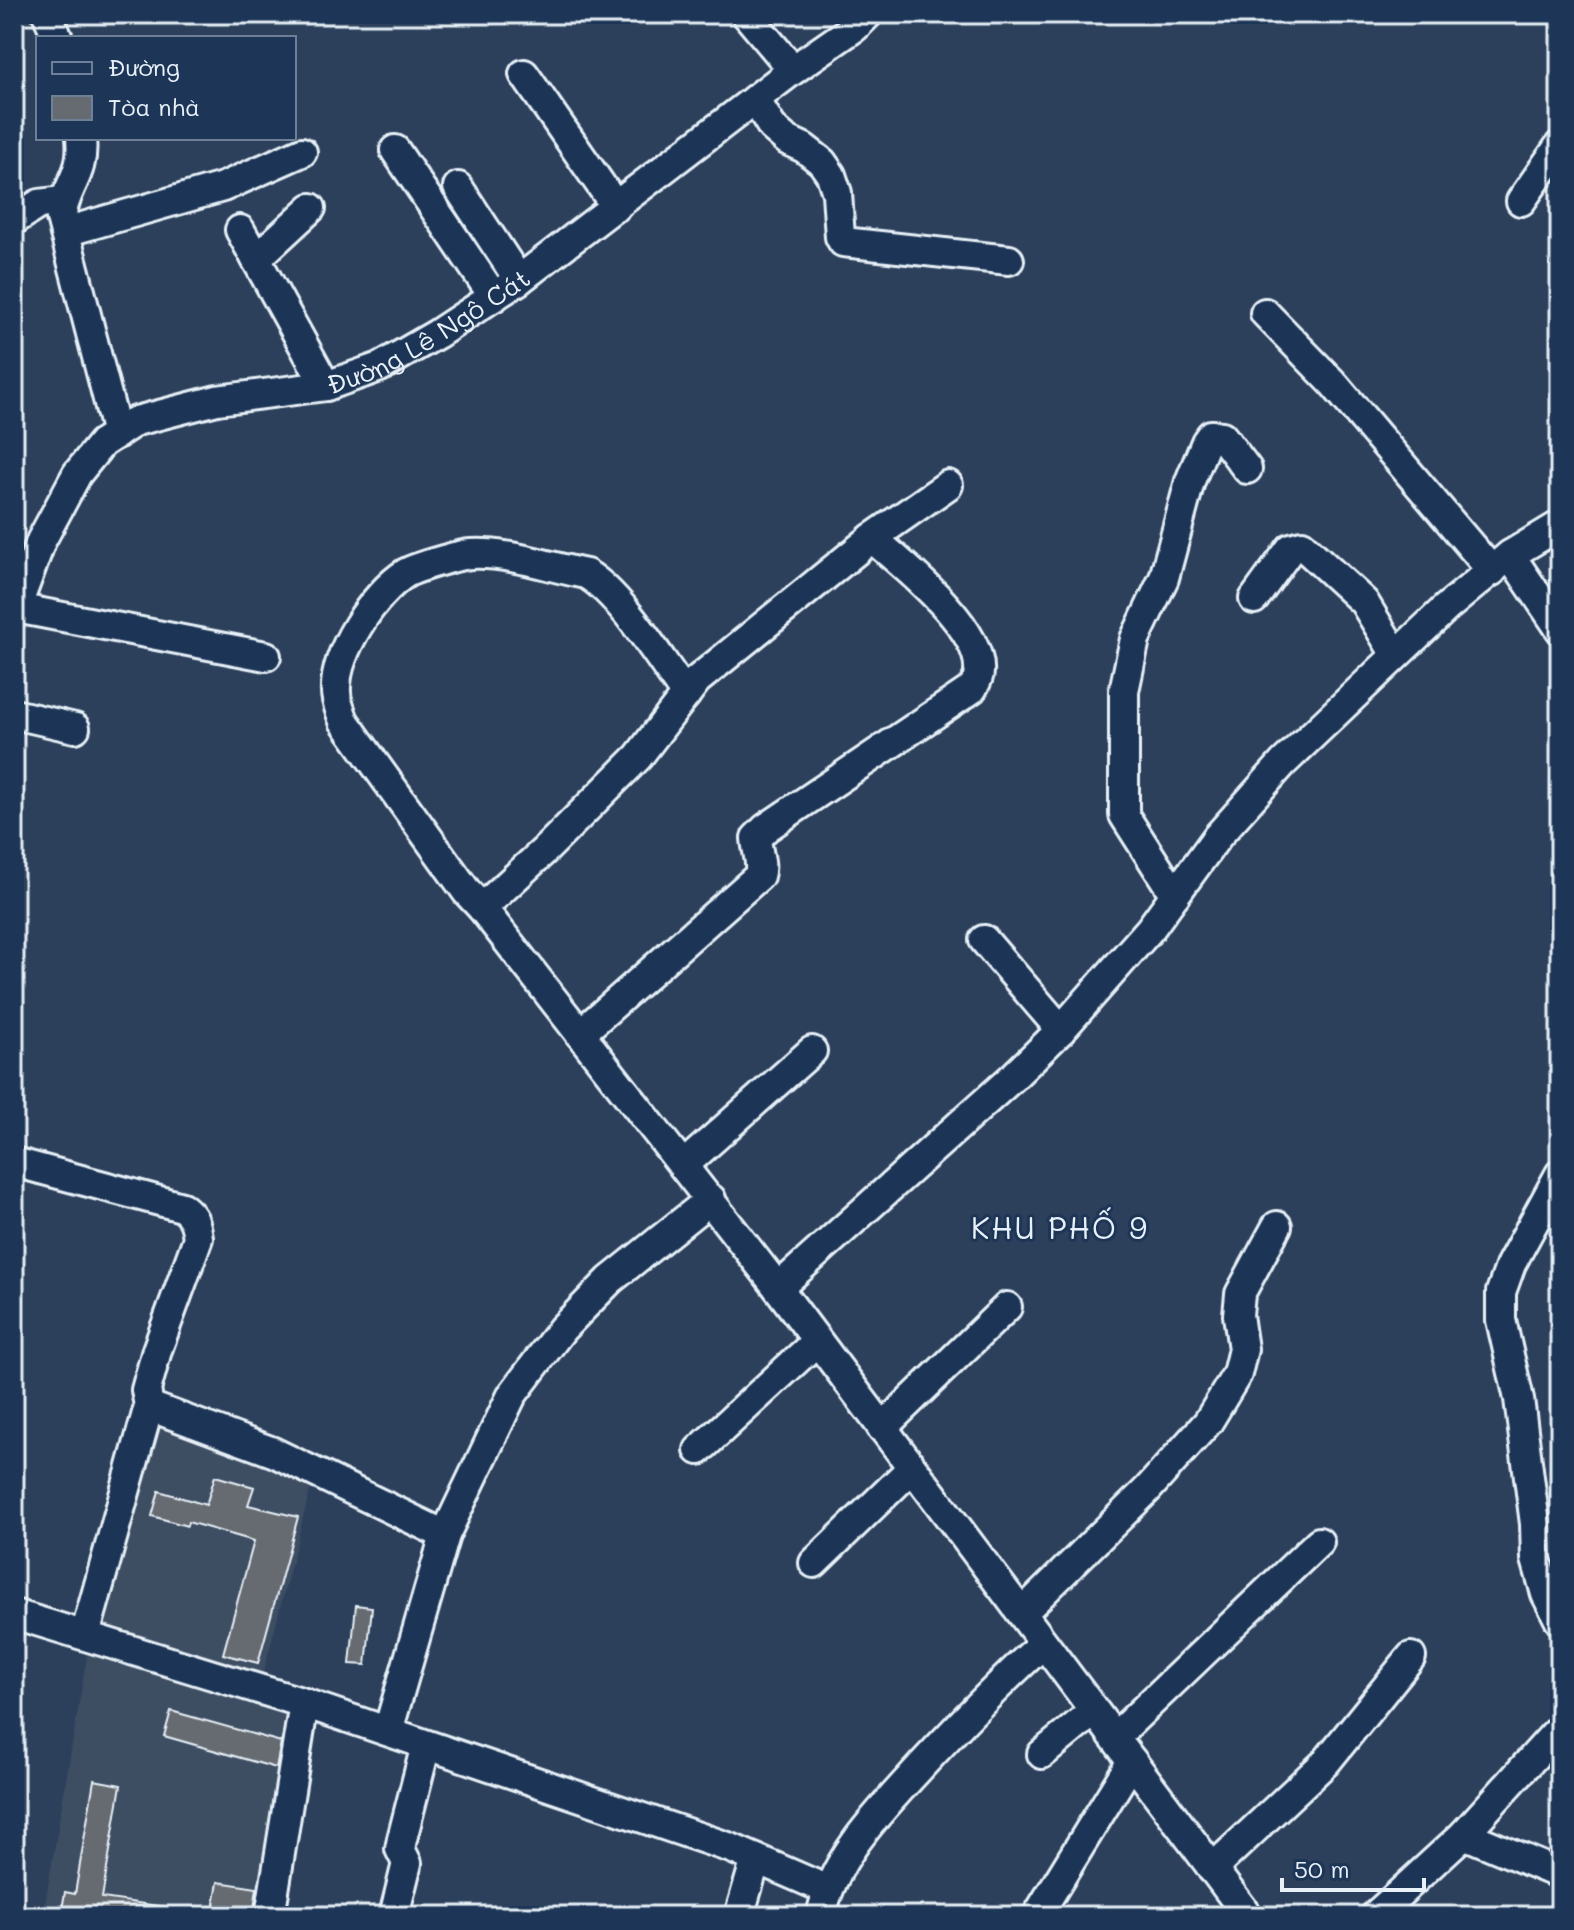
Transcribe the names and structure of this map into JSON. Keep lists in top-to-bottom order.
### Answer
{
  "streets": {
    "street": ["Đường Lê Ngô Cát"]
  },
  "districts": ["KHU PHỐ 9"],
  "legend": ["Đường", "Tòa nhà"],
  "scale_bar": "50 m"
}
